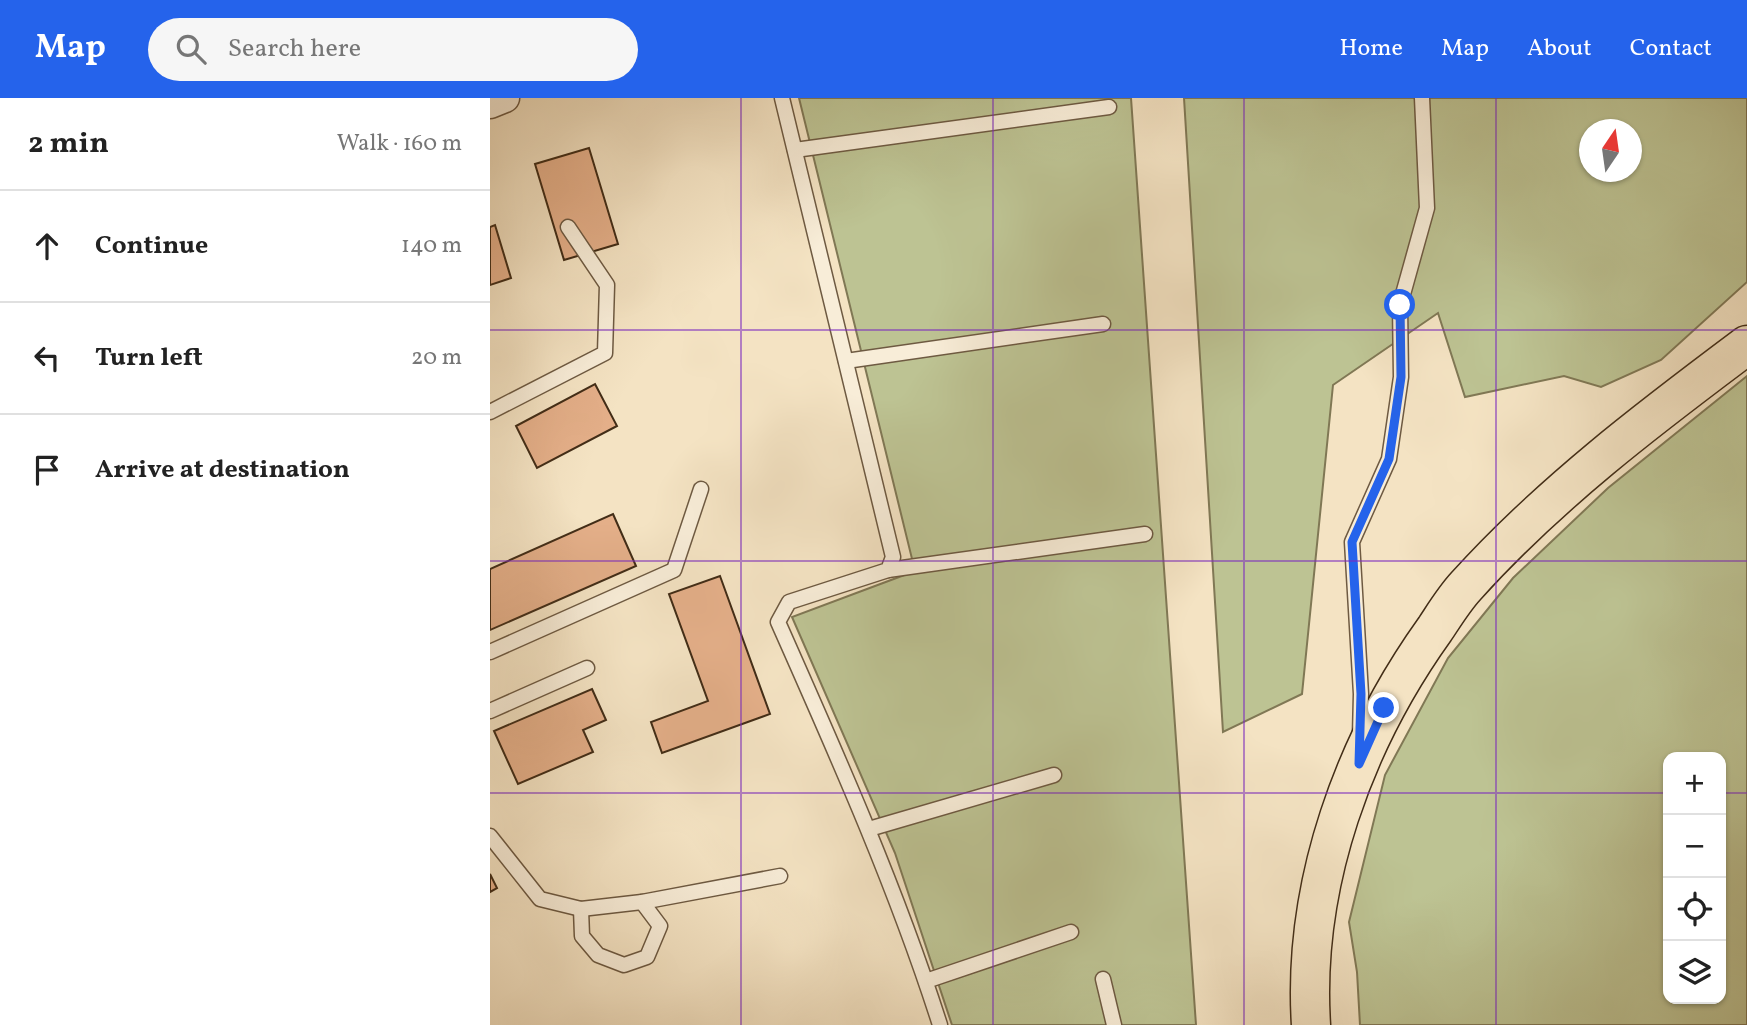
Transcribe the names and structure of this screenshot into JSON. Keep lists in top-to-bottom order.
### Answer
{
  "north": "top",
  "page": {
    "header": "Map",
    "search": "Search here",
    "nav": [
      "Home",
      "Map",
      "About",
      "Contact"
    ],
    "heading": ["2 min", "Walk · 160 m"],
    "list": [
      ["Continue", "140 m"],
      ["Turn left", "20 m"],
      "Arrive at destination"
    ],
    "map_buttons": ["+", "−"]
  }
}
